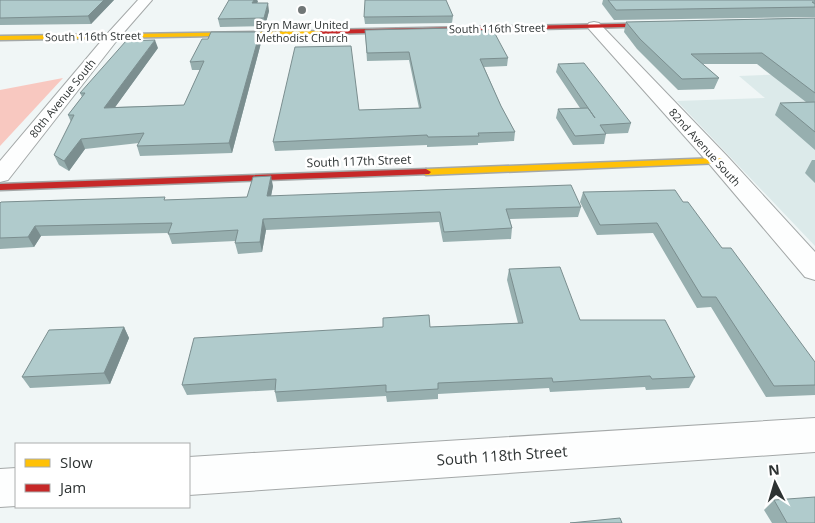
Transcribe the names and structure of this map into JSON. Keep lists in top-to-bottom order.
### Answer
{
  "streets": {
    "street": [
      "South 116th Street",
      "80th Avenue South",
      "82nd Avenue South",
      "South 117th Street",
      "South 118th Street"
    ]
  },
  "crossings": [
    ["South 116th Street", "80th Avenue South"],
    ["South 116th Street", "82nd Avenue South"],
    ["82nd Avenue South", "South 117th Street"]
  ],
  "places": ["Bryn Mawr United Methodist Church"],
  "legend": ["Slow", "Jam"],
  "north": "top"
}
